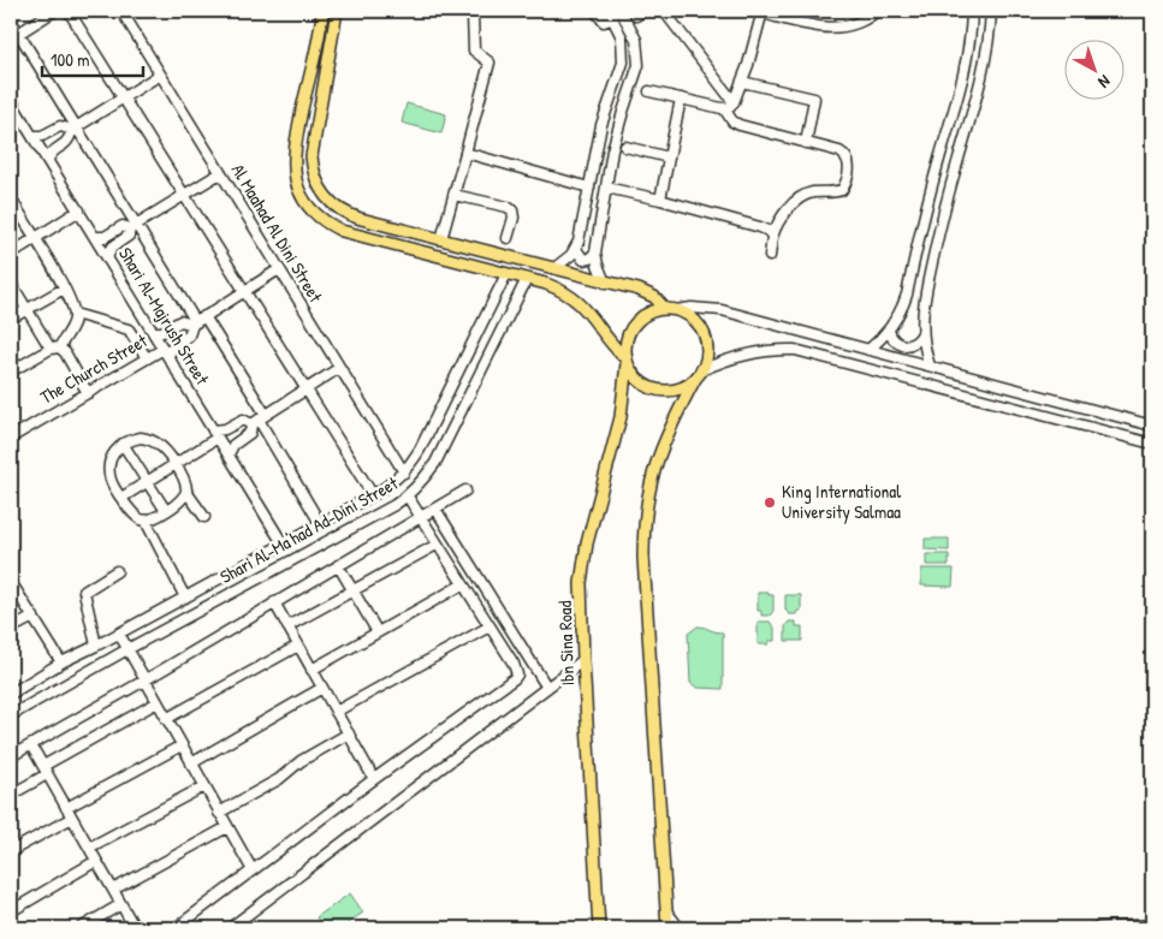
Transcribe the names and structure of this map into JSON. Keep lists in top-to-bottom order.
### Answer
{
  "streets": {
    "main road": ["Ibn Sina Road"],
    "street": [
      "Al Maahad Al Dini Street",
      "Shari Al-Majrush Street",
      "The Church Street",
      "Shari Al-Ma'had Ad-Dini Street"
    ]
  },
  "crossings": [
    ["Al Maahad Al Dini Street", "The Church Street"],
    ["Al Maahad Al Dini Street", "Shari Al-Ma'had Ad-Dini Street"],
    ["Shari Al-Majrush Street", "The Church Street"],
    ["Shari Al-Majrush Street", "Shari Al-Ma'had Ad-Dini Street"]
  ],
  "places": ["King International University Salmaa"],
  "scale_bar": "100 m",
  "north": "bottom right"
}
